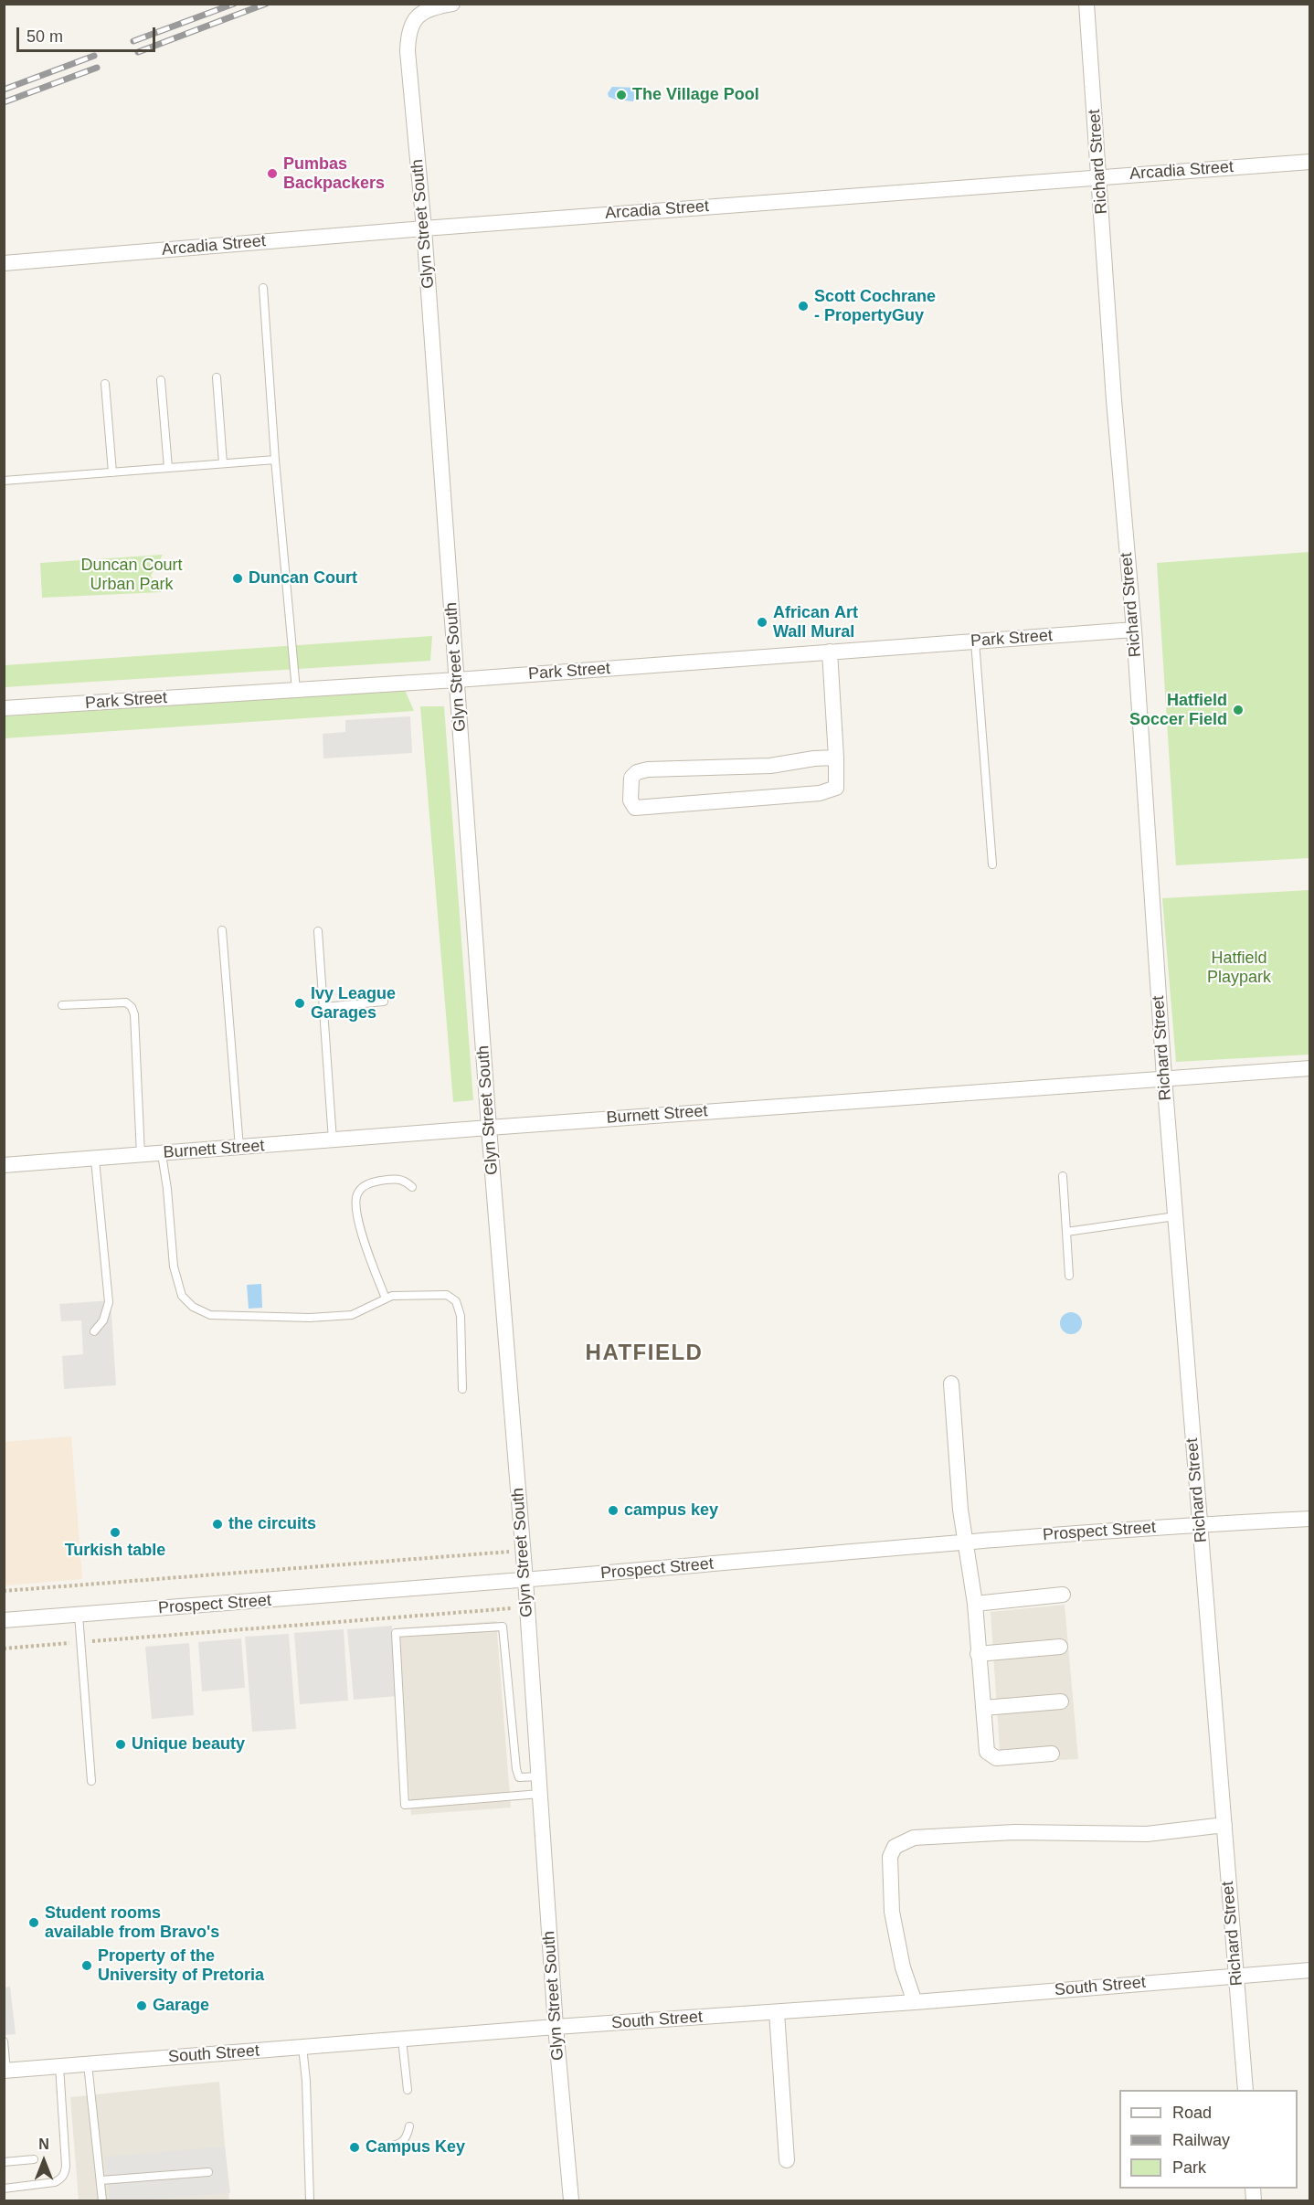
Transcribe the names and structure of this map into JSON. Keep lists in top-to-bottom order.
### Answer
{
  "streets": {
    "street": [
      "Richard Street",
      "Arcadia Street",
      "Glyn Street South",
      "Park Street",
      "Burnett Street",
      "Prospect Street",
      "South Street"
    ]
  },
  "crossings": [
    ["Richard Street", "Arcadia Street"],
    ["Richard Street", "Park Street"],
    ["Richard Street", "Burnett Street"],
    ["Richard Street", "Prospect Street"],
    ["Richard Street", "South Street"],
    ["Arcadia Street", "Glyn Street South"],
    ["Glyn Street South", "Park Street"],
    ["Glyn Street South", "Burnett Street"],
    ["Glyn Street South", "Prospect Street"],
    ["Glyn Street South", "South Street"]
  ],
  "districts": ["HATFIELD"],
  "parks": ["Duncan Court Urban Park", "Hatfield Playpark"],
  "places": [
    "The Village Pool",
    "Pumbas Backpackers",
    "Scott Cochrane - PropertyGuy",
    "Duncan Court",
    "African Art Wall Mural",
    "Hatfield Soccer Field",
    "Ivy League Garages",
    "campus key",
    "the circuits",
    "Turkish table",
    "Unique beauty",
    "Student rooms available from Bravo's",
    "Property of the University of Pretoria",
    "Garage",
    "Campus Key"
  ],
  "legend": ["Road", "Railway", "Park"],
  "scale_bar": "50 m",
  "north": "top"
}
